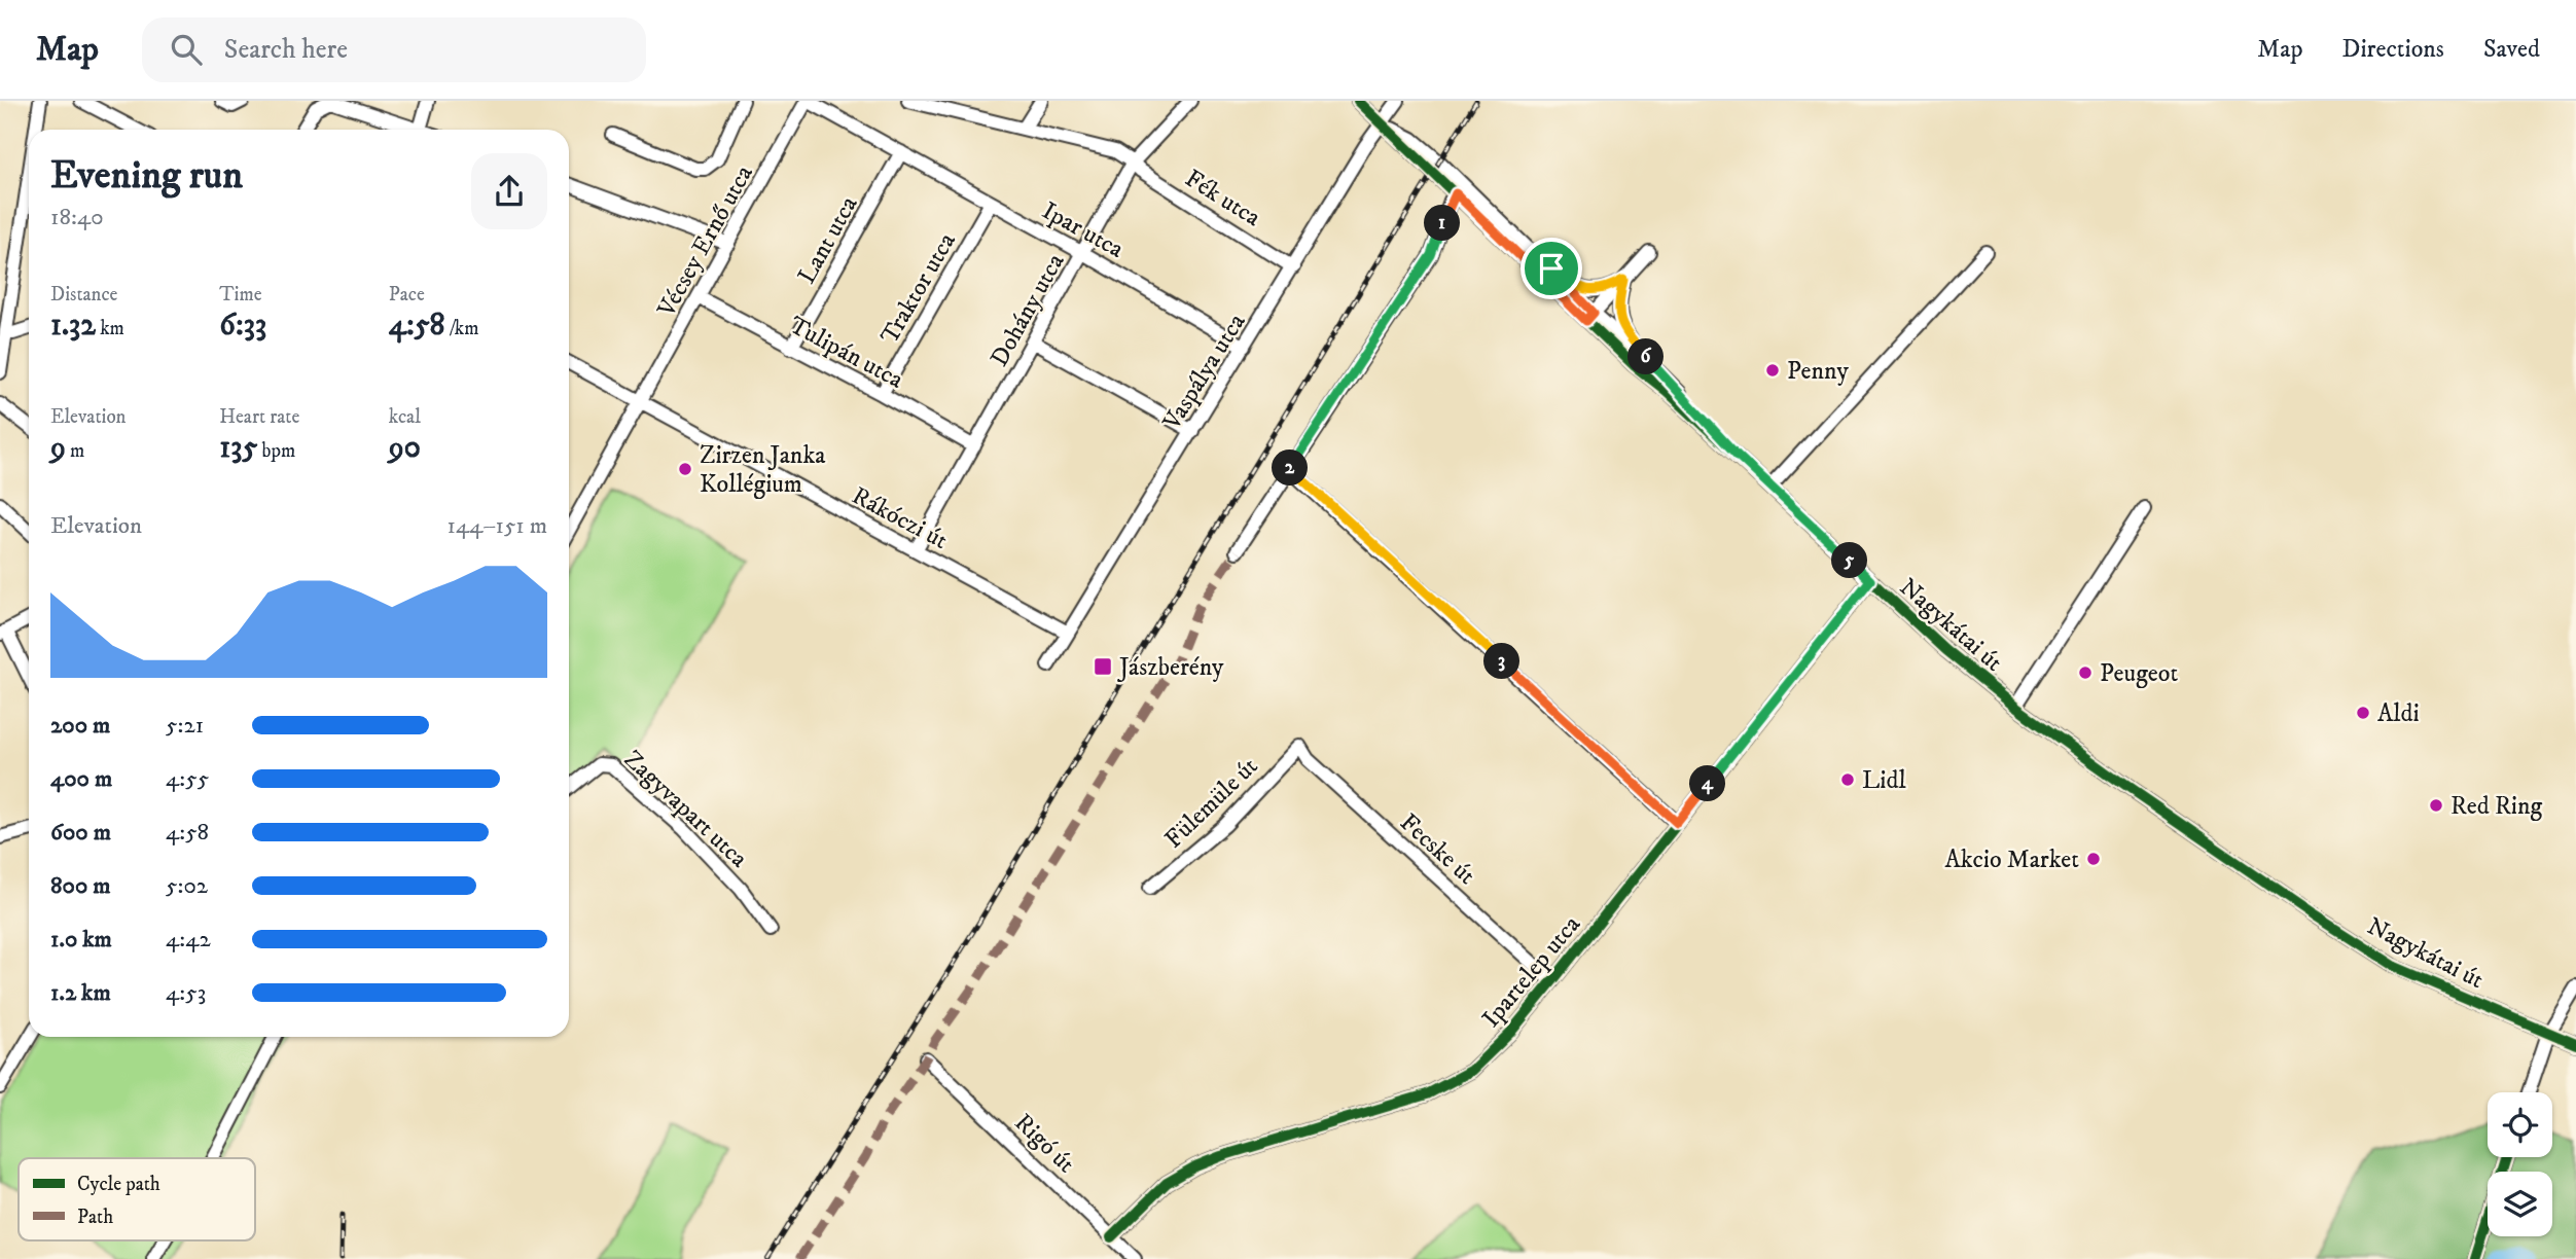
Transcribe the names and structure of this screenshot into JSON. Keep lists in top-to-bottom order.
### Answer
{
  "streets": {
    "street": [
      "Fék utca",
      "Ipar utca",
      "Lant utca",
      "Vécsey Ernő utca",
      "Traktor utca",
      "Dohány utca",
      "Tulipán utca",
      "Vaspálya utca",
      "Rákóczi út",
      "Nagykátai út",
      "Fülemüle út",
      "Zagyvapart utca",
      "Fecske út",
      "Ipartelep utca",
      "Rigó út"
    ]
  },
  "crossings": [
    ["Fék utca", "Dohány utca"],
    ["Fék utca", "Vaspálya utca"],
    ["Ipar utca", "Lant utca"],
    ["Ipar utca", "Vécsey Ernő utca"],
    ["Ipar utca", "Traktor utca"],
    ["Ipar utca", "Dohány utca"],
    ["Ipar utca", "Vaspálya utca"],
    ["Lant utca", "Tulipán utca"],
    ["Vécsey Ernő utca", "Tulipán utca"],
    ["Vécsey Ernő utca", "Rákóczi út"],
    ["Traktor utca", "Tulipán utca"],
    ["Dohány utca", "Tulipán utca"],
    ["Dohány utca", "Rákóczi út"],
    ["Vaspálya utca", "Rákóczi út"],
    ["Vaspálya utca", "Nagykátai út"],
    ["Nagykátai út", "Ipartelep utca"],
    ["Fülemüle út", "Fecske út"],
    ["Fecske út", "Ipartelep utca"],
    ["Ipartelep utca", "Rigó út"]
  ],
  "places": {
    "other": [
      "Penny",
      "Zirzen Janka Kollégium",
      "Peugeot",
      "Aldi",
      "Lidl",
      "Red Ring",
      "Akcio Market"
    ],
    "transit": ["Jászberény"]
  },
  "legend": ["Cycle path", "Path"],
  "page": {
    "header": "Map",
    "search": "Search here",
    "nav": ["Map", "Directions", "Saved"],
    "heading": ["Evening run", "18:40"],
    "pins": [
      "1",
      "6",
      "2",
      "5",
      "3",
      "4"
    ],
    "stats": [
      ["Distance", "1.32 km"],
      ["Time", "6:33"],
      ["Pace", "4:58 /km"],
      ["Elevation", "9 m"],
      ["Heart rate", "135 bpm"],
      ["kcal", "90"]
    ],
    "chart": ["Elevation", "144–151 m"],
    "list": [
      {
        "name": "200 m",
        "note": "5:21"
      },
      {
        "name": "400 m",
        "note": "4:55"
      },
      {
        "name": "600 m",
        "note": "4:58"
      },
      {
        "name": "800 m",
        "note": "5:02"
      },
      {
        "name": "1.0 km",
        "note": "4:42"
      },
      {
        "name": "1.2 km",
        "note": "4:53"
      }
    ]
  }
}
